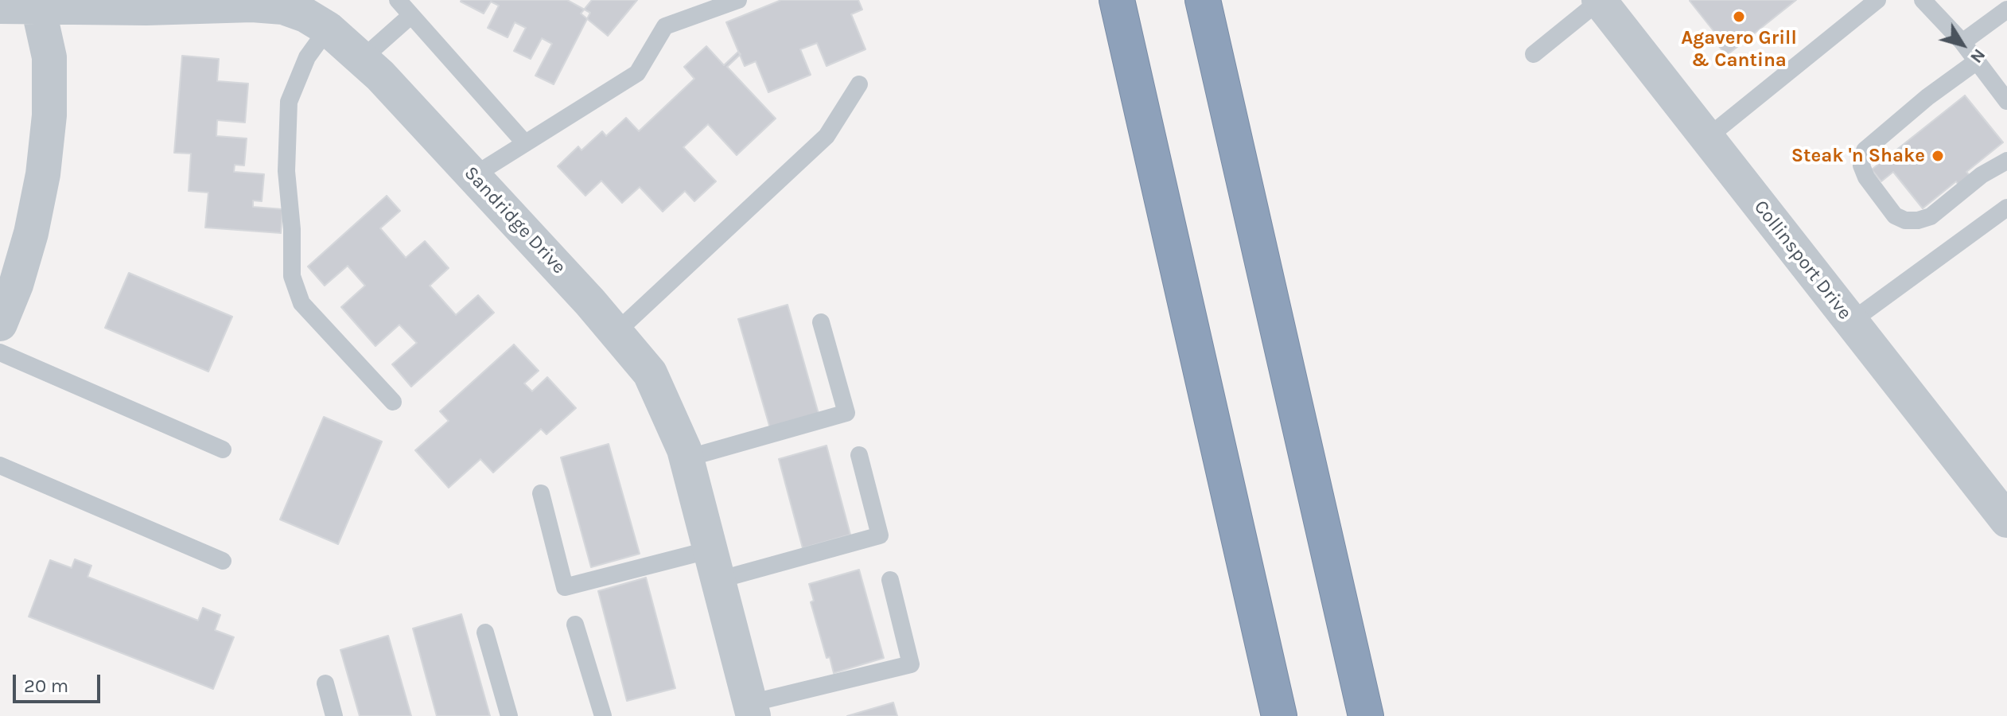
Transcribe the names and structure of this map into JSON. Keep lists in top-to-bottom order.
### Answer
{
  "streets": {
    "street": ["Sandridge Drive", "Collinsport Drive"]
  },
  "places": ["Agavero Grill & Cantina", "Steak 'n Shake"],
  "scale_bar": "20 m",
  "north": "bottom right"
}
